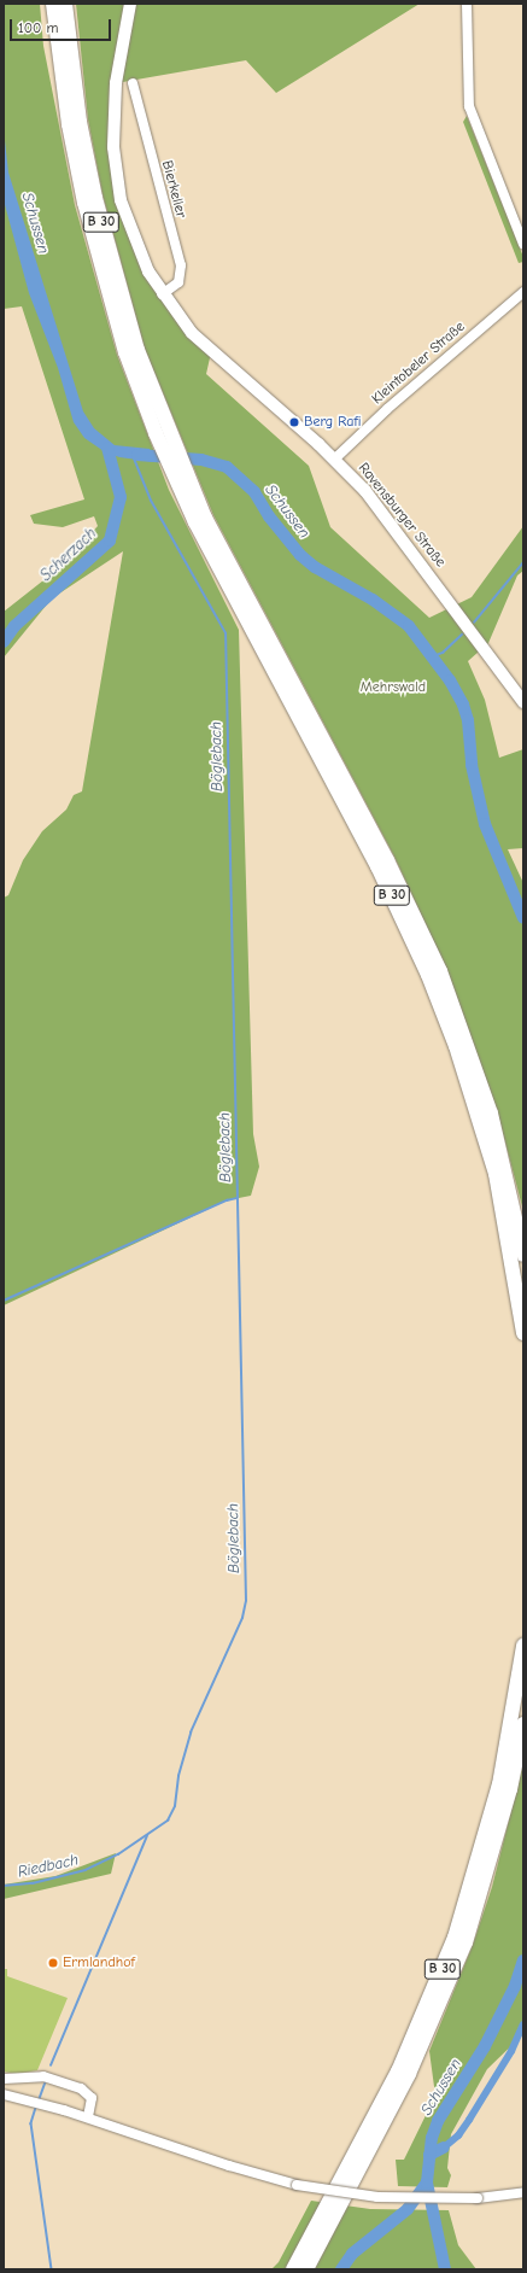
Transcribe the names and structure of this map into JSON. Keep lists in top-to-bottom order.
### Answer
{
  "streets": {
    "highway": ["B 30"],
    "main road": ["Ravensburger Straße"],
    "street": ["Bierkeller", "Kleintobeler Straße"]
  },
  "crossings": [
    ["Bierkeller", "Ravensburger Straße"],
    ["Kleintobeler Straße", "Ravensburger Straße"]
  ],
  "water": [
    "Schussen",
    "Scherzach",
    "Böglebach",
    "Riedbach"
  ],
  "parks": ["Mehrswald"],
  "places": ["Berg Rafi", "Ermlandhof"],
  "scale_bar": "100 m"
}
